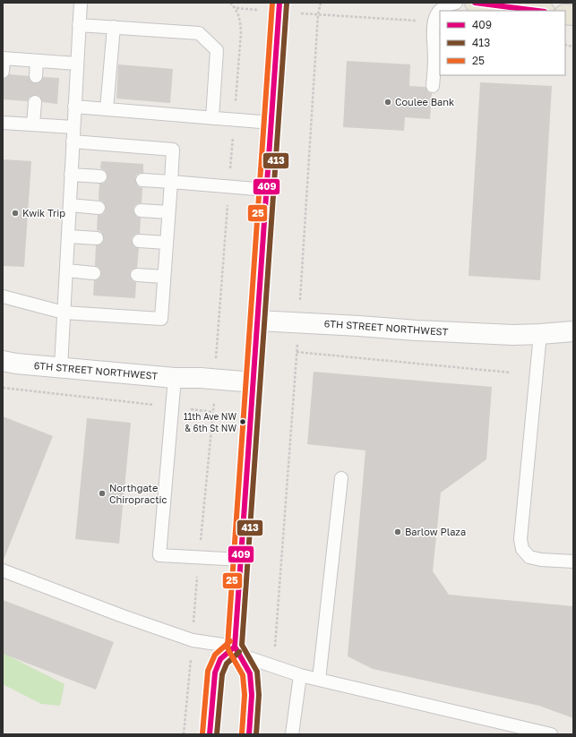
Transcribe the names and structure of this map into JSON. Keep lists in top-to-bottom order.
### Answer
{
  "streets": {
    "main road": ["6TH STREET NORTHWEST"]
  },
  "places": [
    "Coulee Bank",
    "Kwik Trip",
    "11th Ave NW & 6th St NW",
    "Northgate Chiropractic",
    "Barlow Plaza"
  ],
  "lines": ["transit line 409", "transit line 25", "transit line 413"],
  "legend": ["409", "413", "25"]
}
